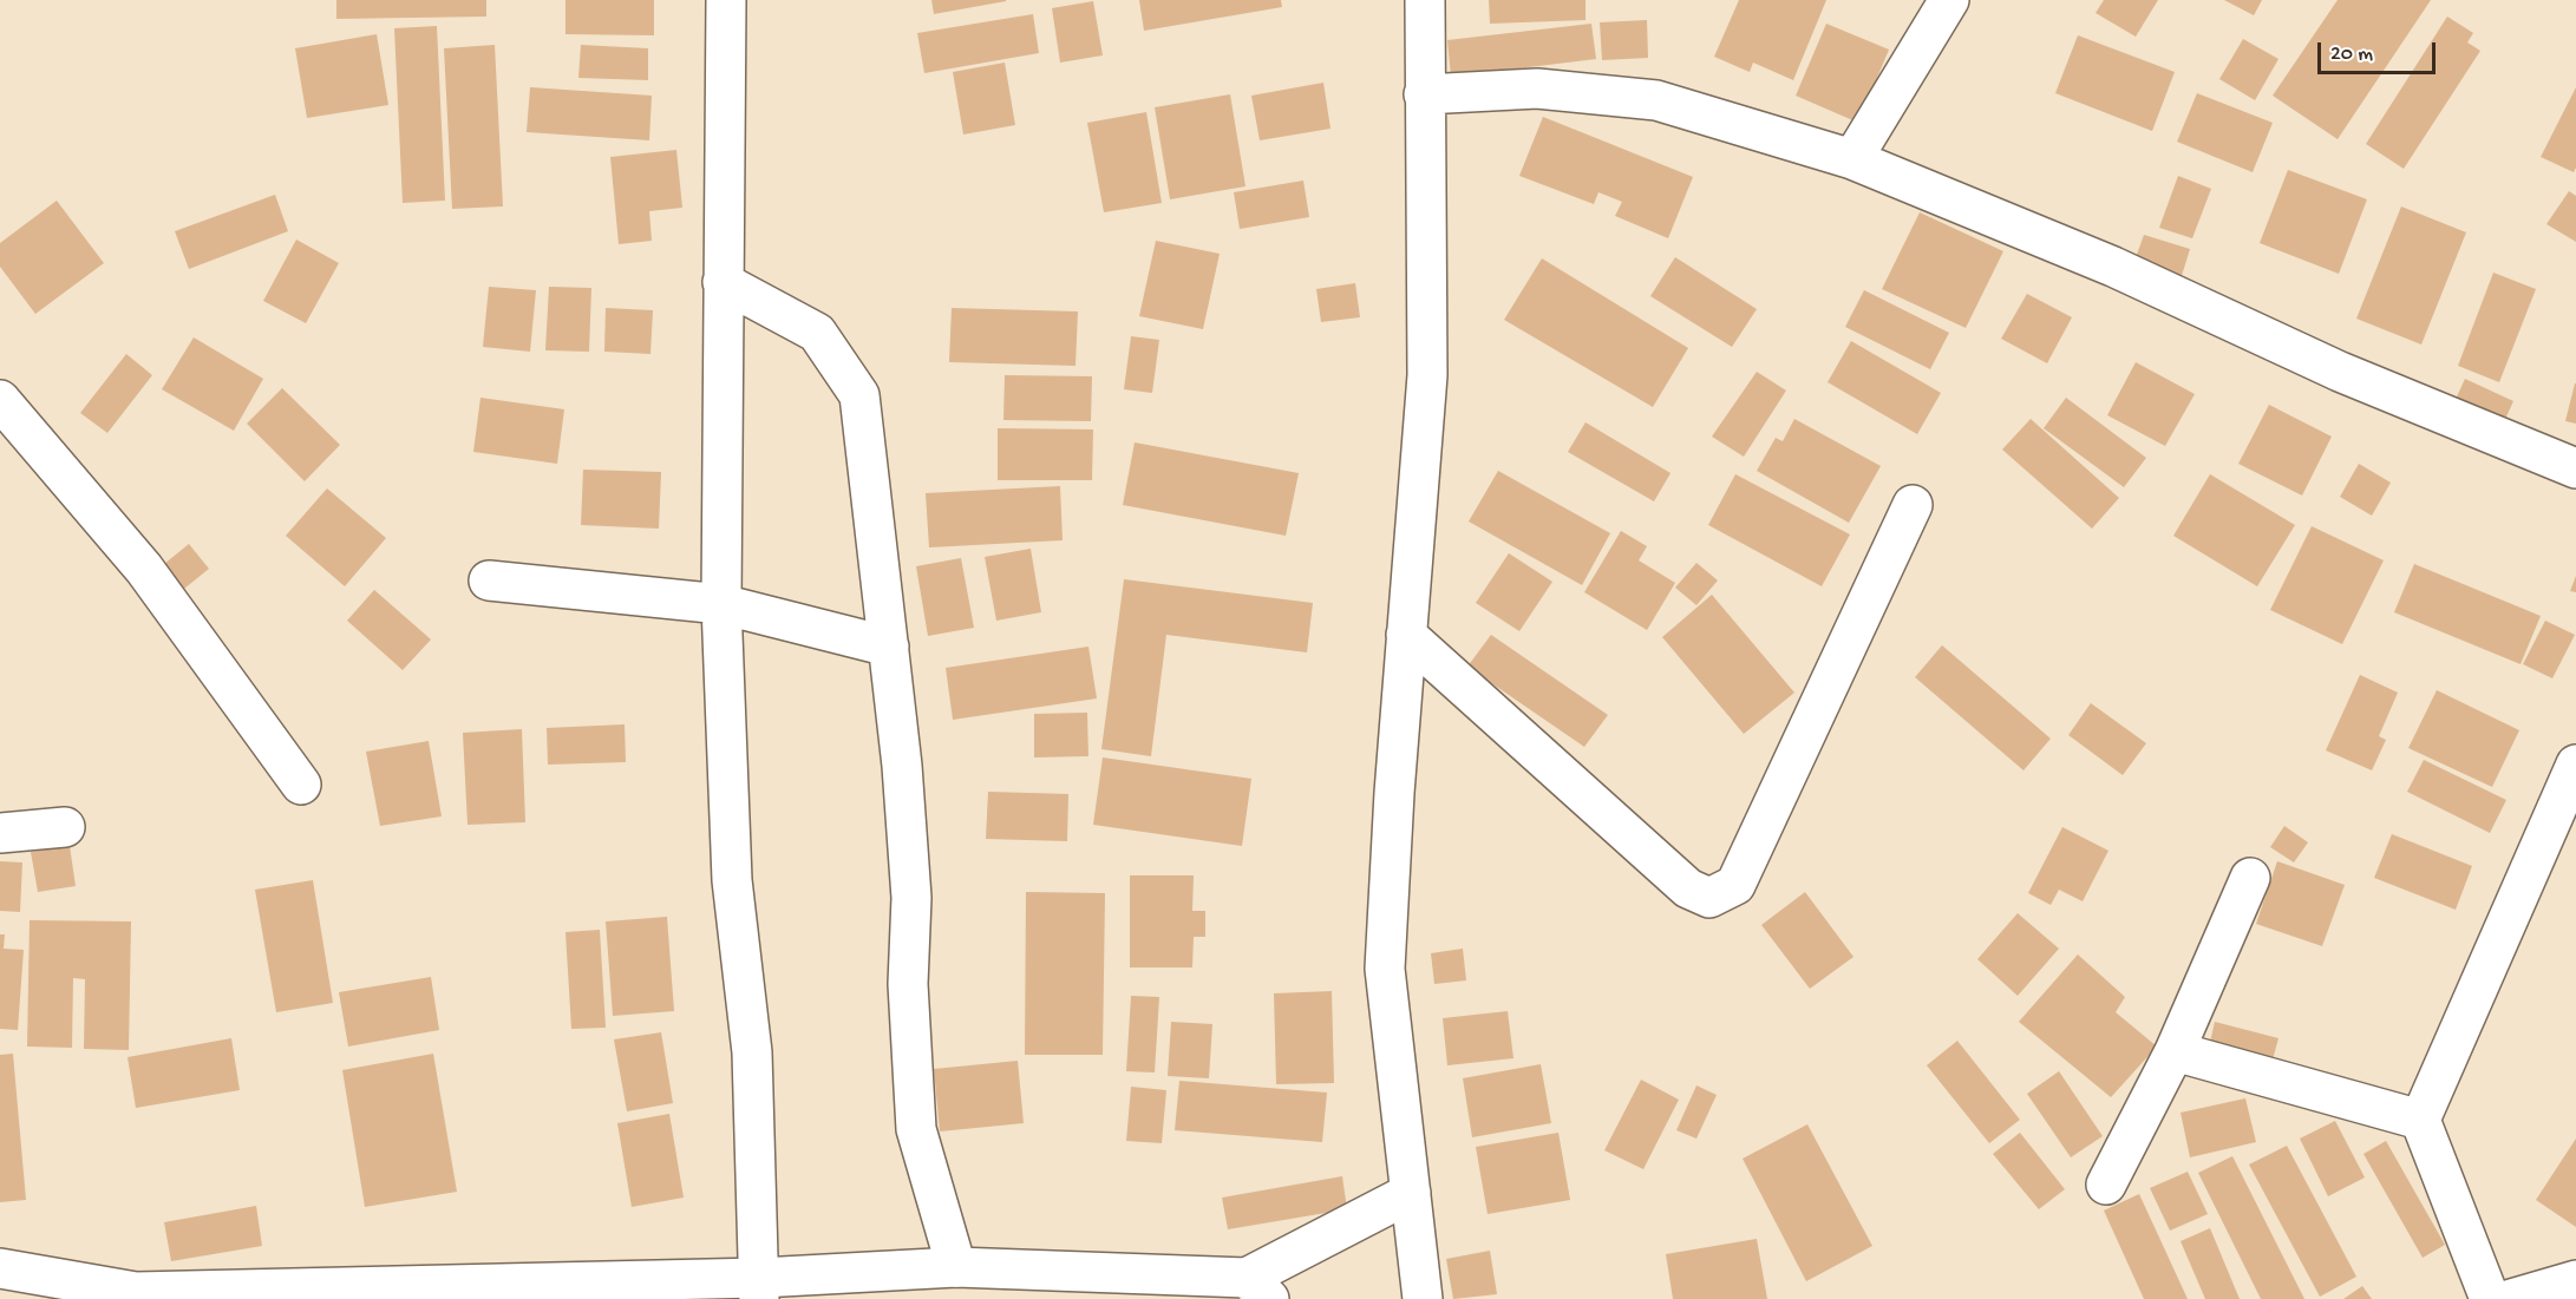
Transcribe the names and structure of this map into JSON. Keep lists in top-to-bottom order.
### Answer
{
  "scale_bar": "20 m"
}
